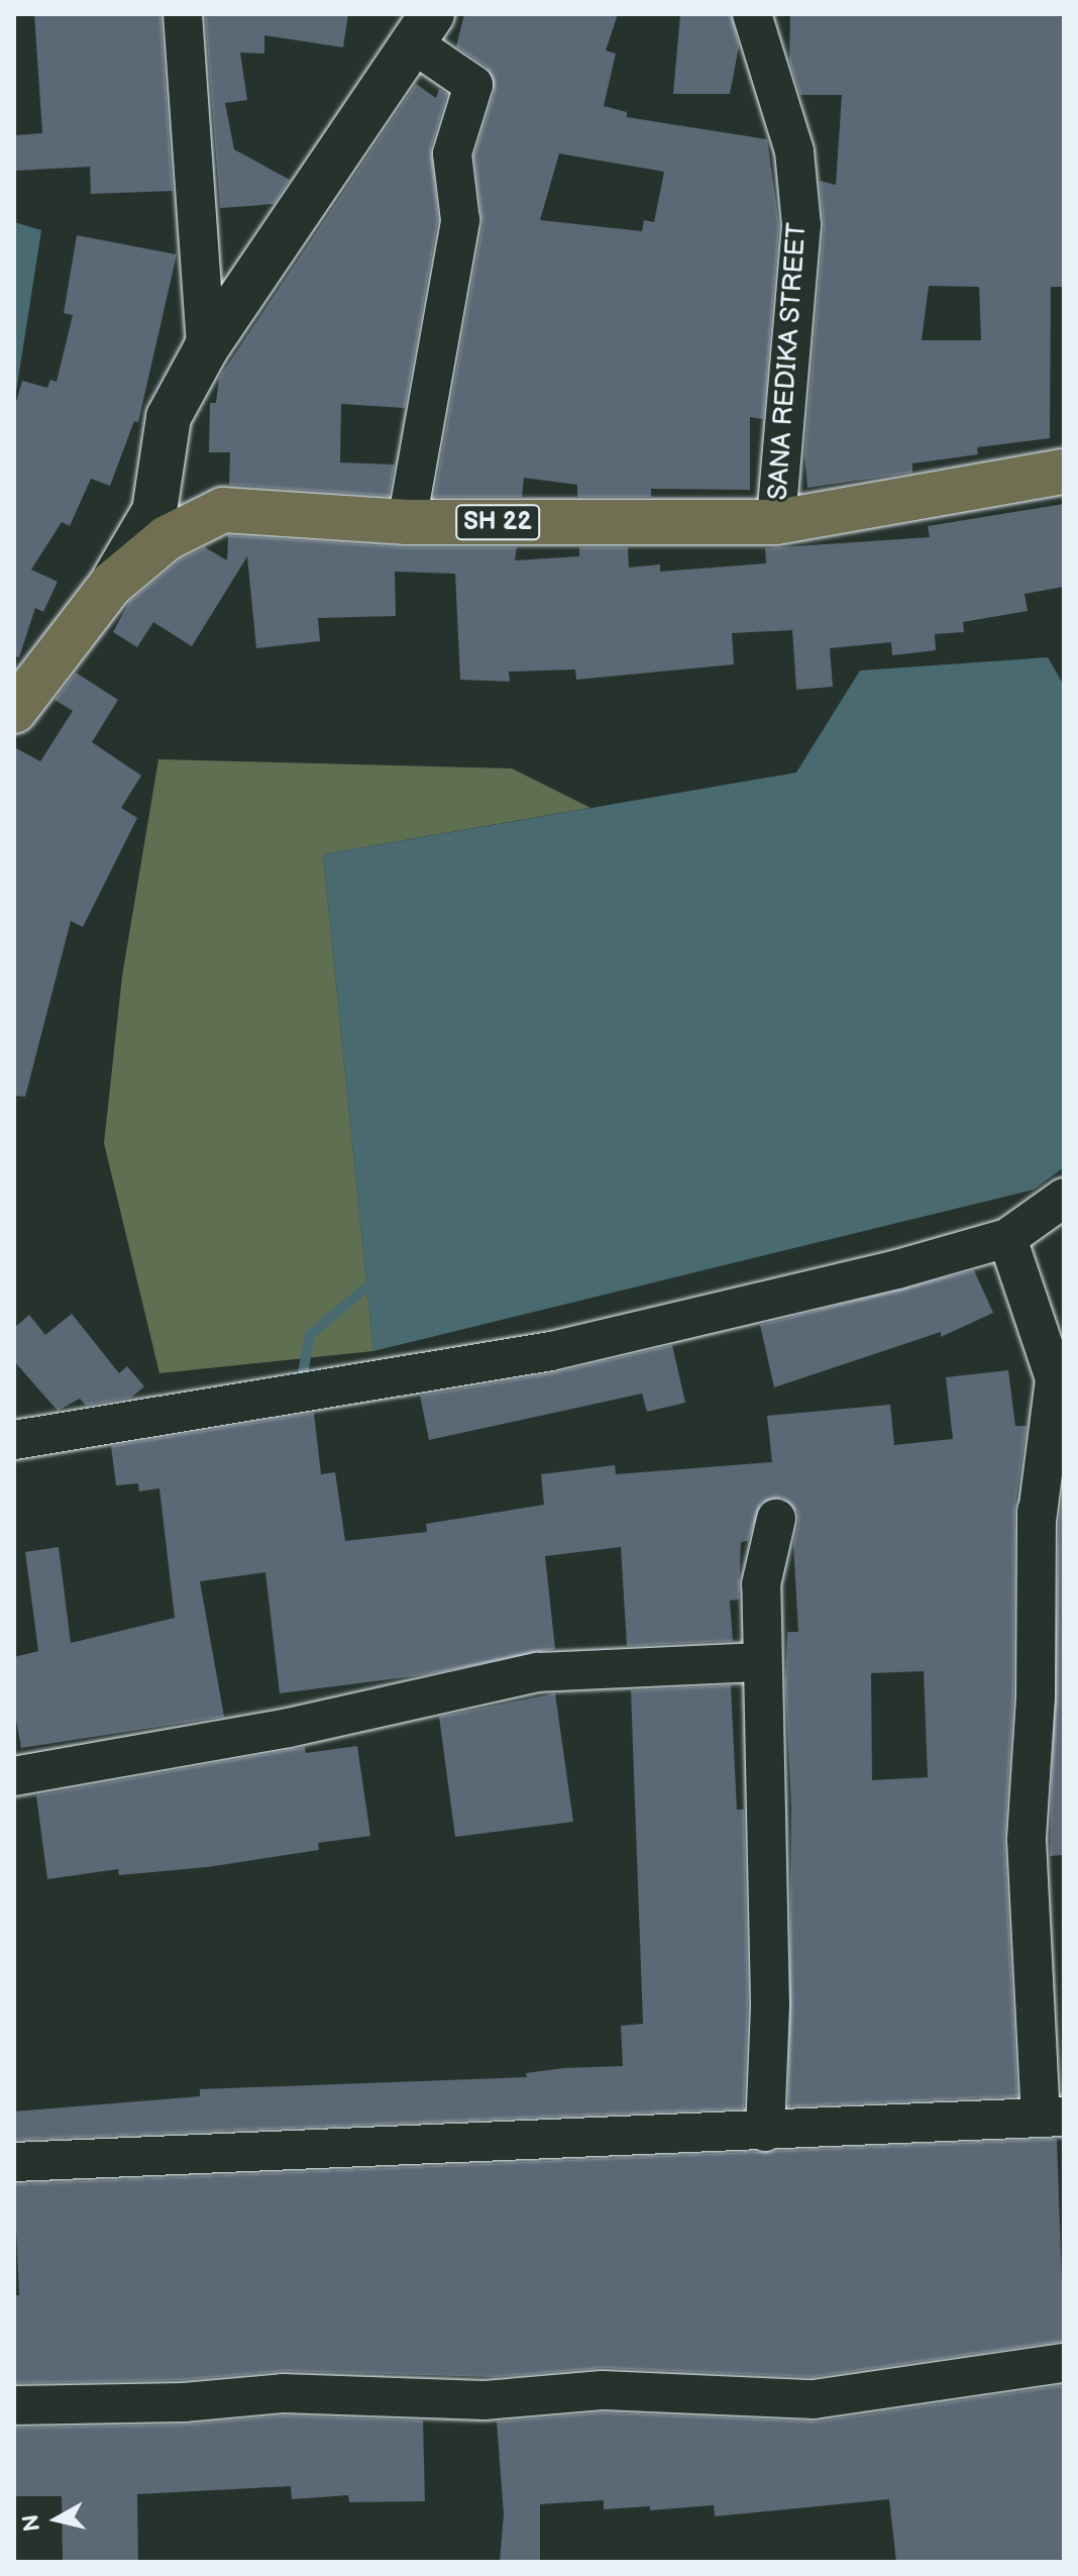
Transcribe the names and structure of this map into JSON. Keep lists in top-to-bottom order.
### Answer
{
  "streets": {
    "main road": ["SH 22"],
    "street": ["SANA REDIKA STREET"]
  },
  "crossings": [
    ["SANA REDIKA STREET", "SH 22"]
  ],
  "north": "left"
}
